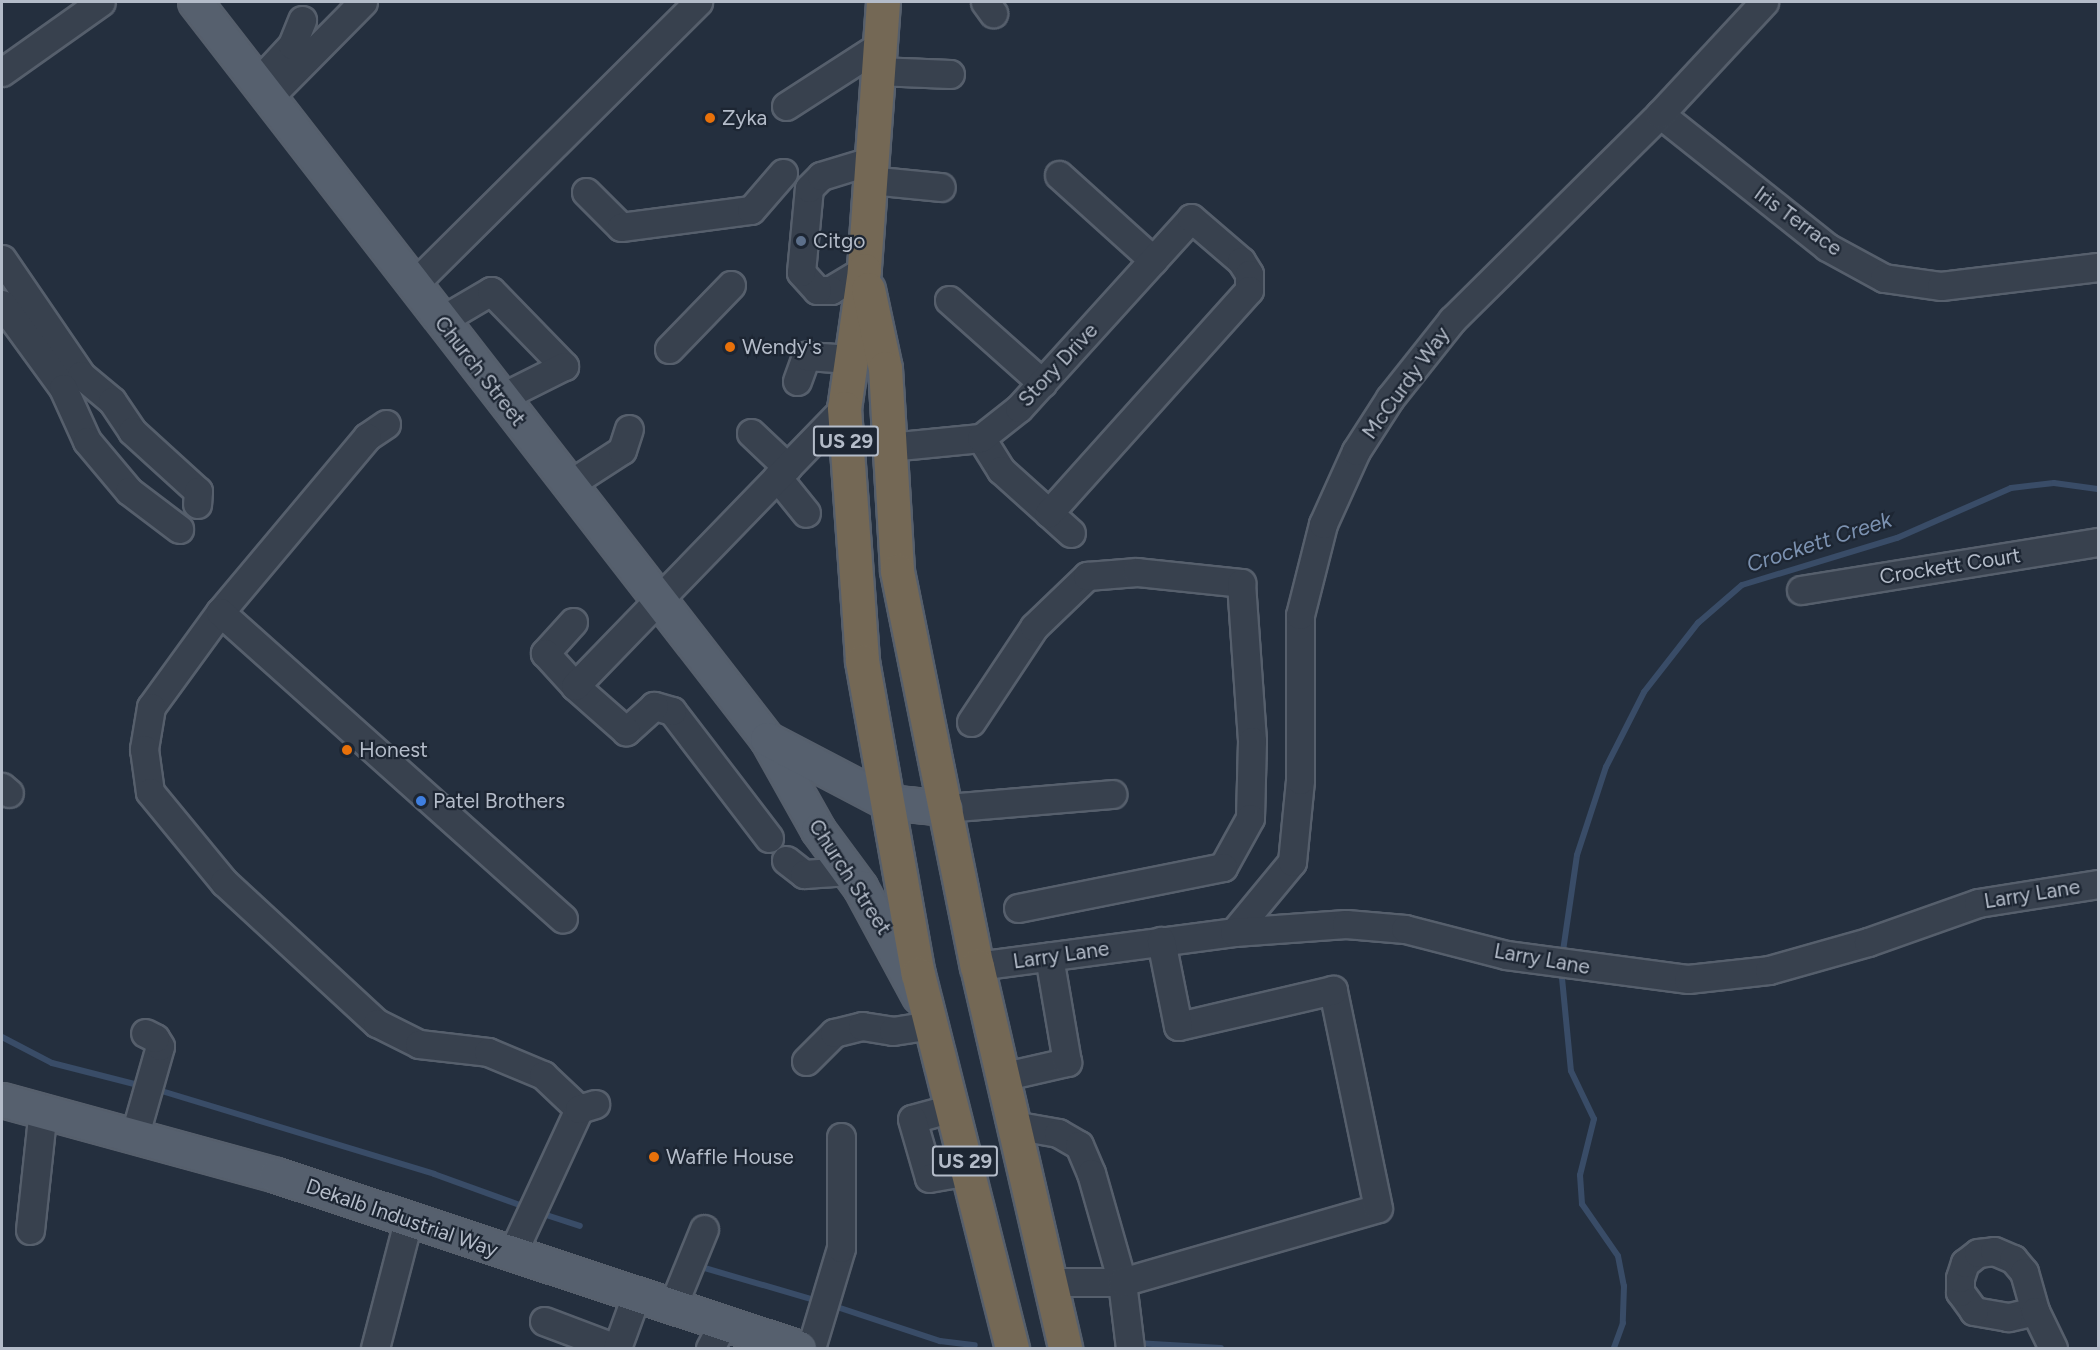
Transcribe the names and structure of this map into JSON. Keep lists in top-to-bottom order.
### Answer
{
  "streets": {
    "highway": ["US 29"],
    "main road": ["Church Street", "Dekalb Industrial Way"],
    "street": [
      "Iris Terrace",
      "Story Drive",
      "McCurdy Way",
      "Crockett Court",
      "Larry Lane"
    ]
  },
  "crossings": [
    ["Iris Terrace", "McCurdy Way"],
    ["Church Street", "US 29"],
    ["McCurdy Way", "Larry Lane"],
    ["US 29", "Larry Lane"]
  ],
  "water": ["Crockett Creek"],
  "places": [
    "Zyka",
    "Citgo",
    "Wendy's",
    "Honest",
    "Patel Brothers",
    "Waffle House"
  ]
}
